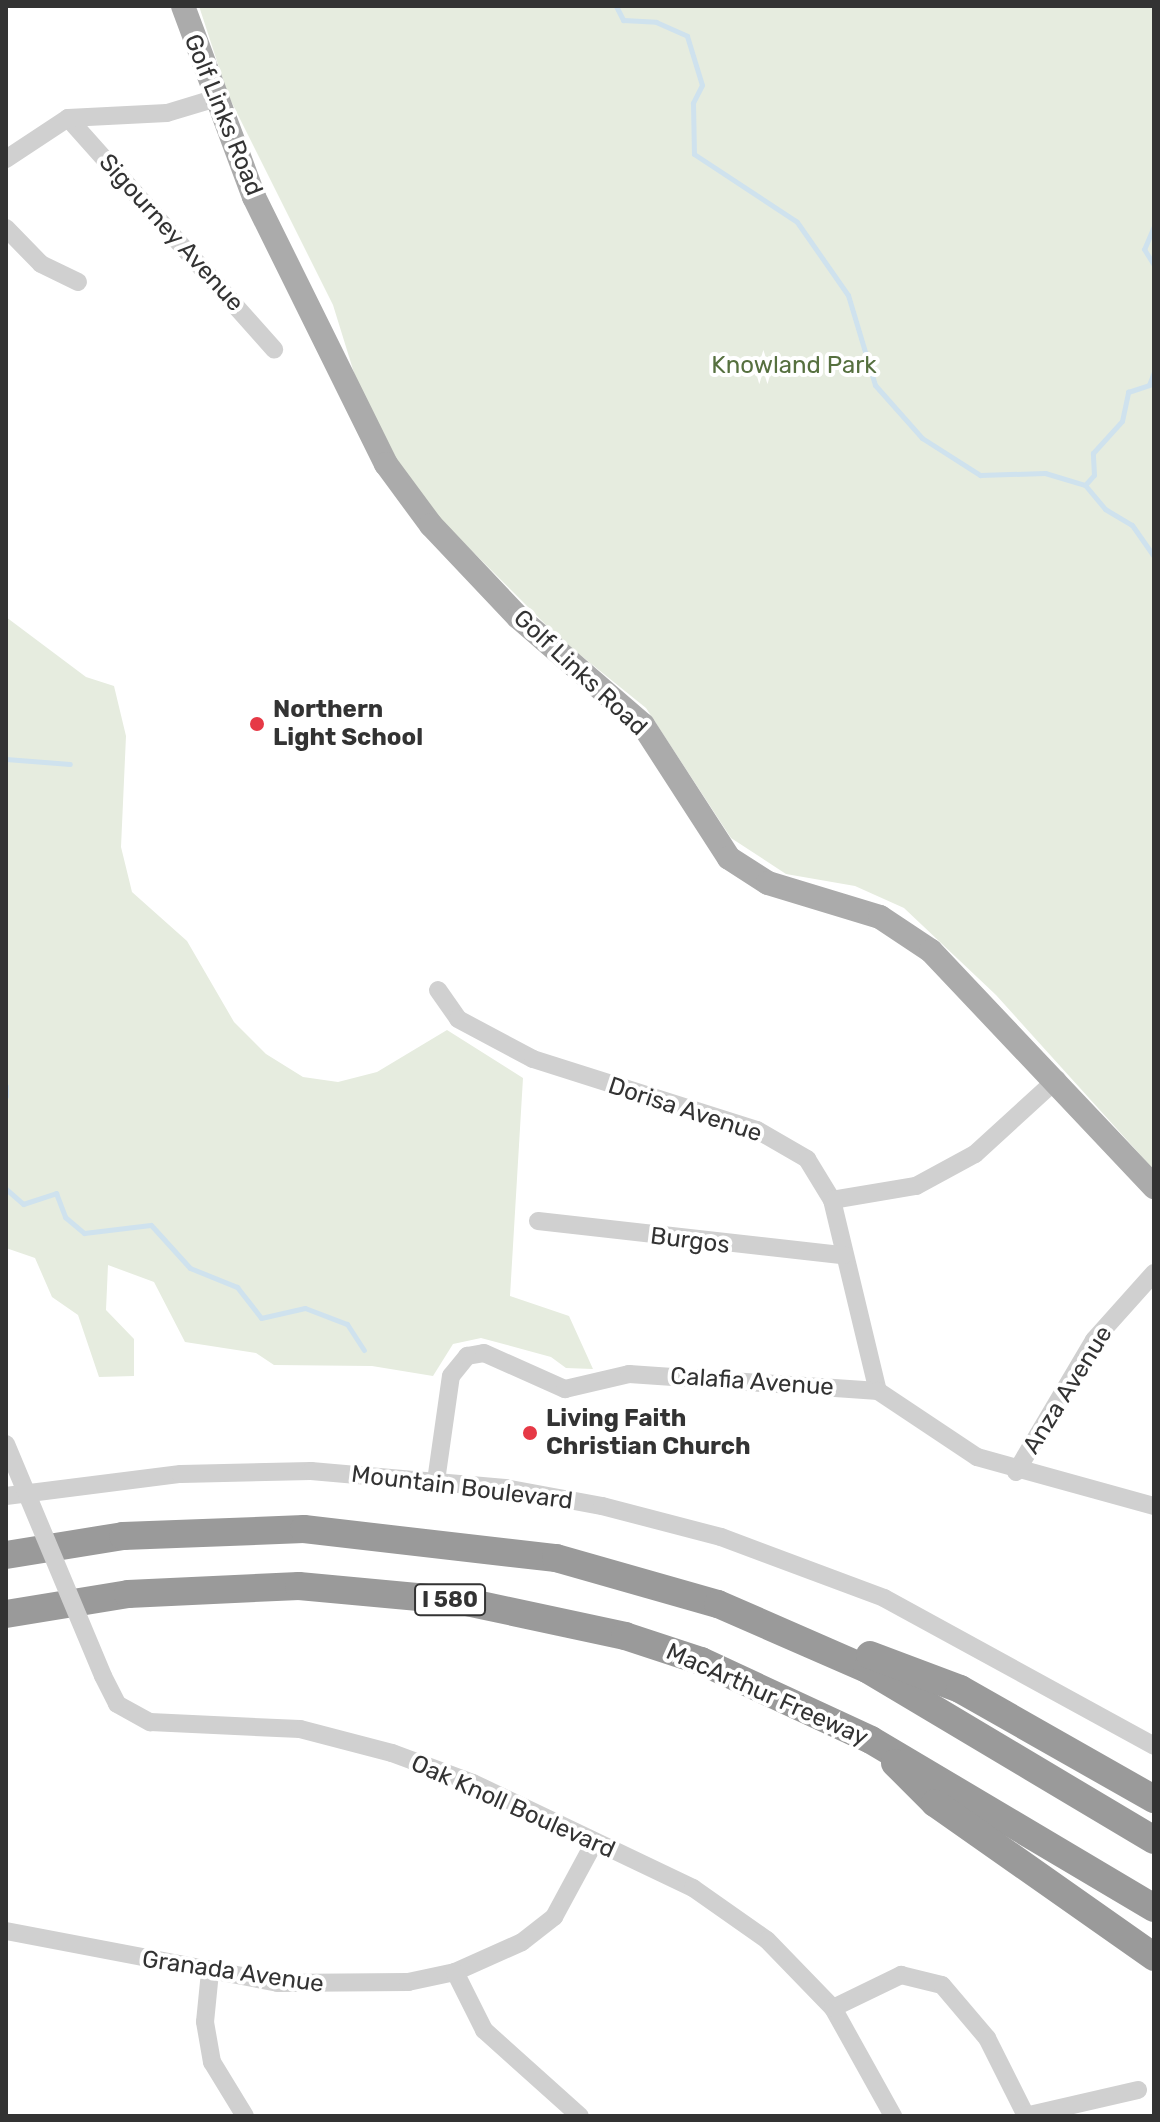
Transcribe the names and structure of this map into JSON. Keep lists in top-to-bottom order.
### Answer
{
  "streets": {
    "highway": ["I 580", "MacArthur Freeway"],
    "main road": ["Golf Links Road"],
    "street": [
      "Sigourney Avenue",
      "Dorisa Avenue",
      "Burgos",
      "Calafia Avenue",
      "Anza Avenue",
      "Mountain Boulevard",
      "Oak Knoll Boulevard",
      "Granada Avenue"
    ]
  },
  "crossings": [
    ["Dorisa Avenue", "Burgos"],
    ["Dorisa Avenue", "Calafia Avenue"],
    ["Calafia Avenue", "Anza Avenue"],
    ["Calafia Avenue", "Mountain Boulevard"],
    ["Oak Knoll Boulevard", "Granada Avenue"]
  ],
  "parks": ["Knowland Park"],
  "places": ["Northern Light School", "Living Faith Christian Church"]
}
